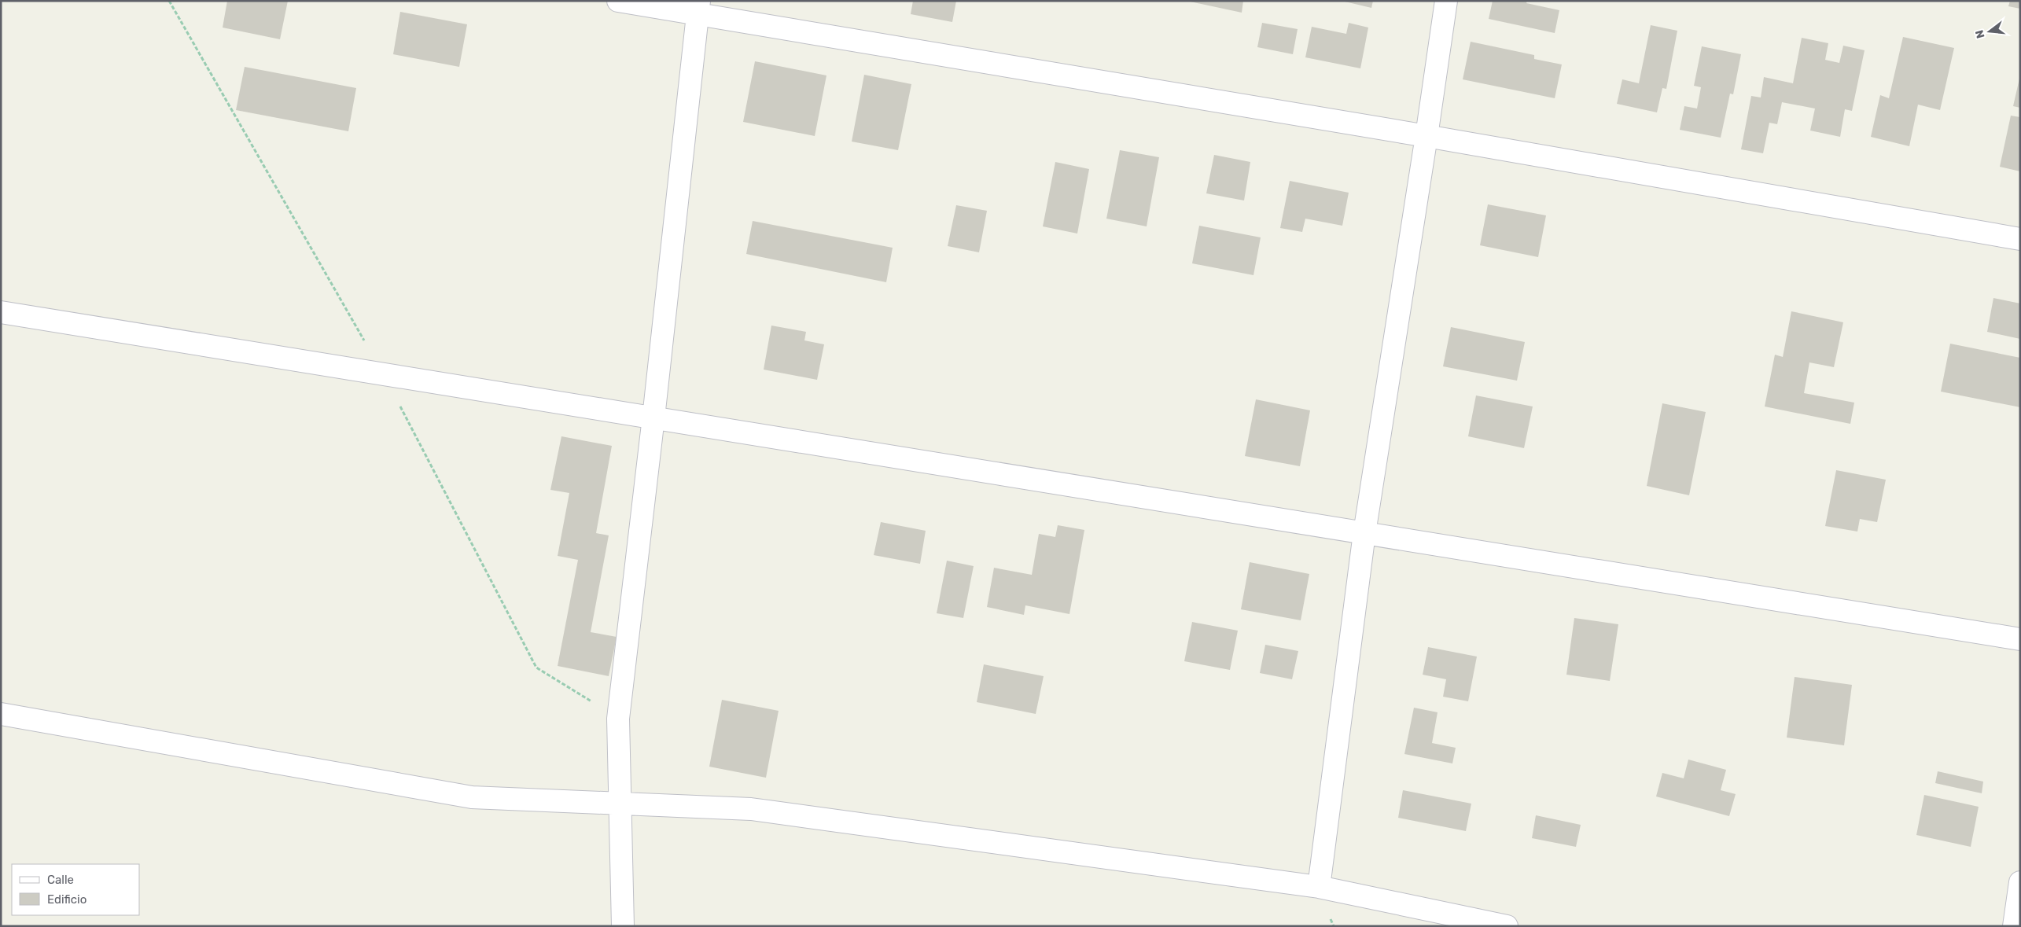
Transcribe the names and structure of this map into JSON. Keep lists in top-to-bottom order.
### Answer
{
  "legend": ["Calle", "Edificio"],
  "north": "left"
}
